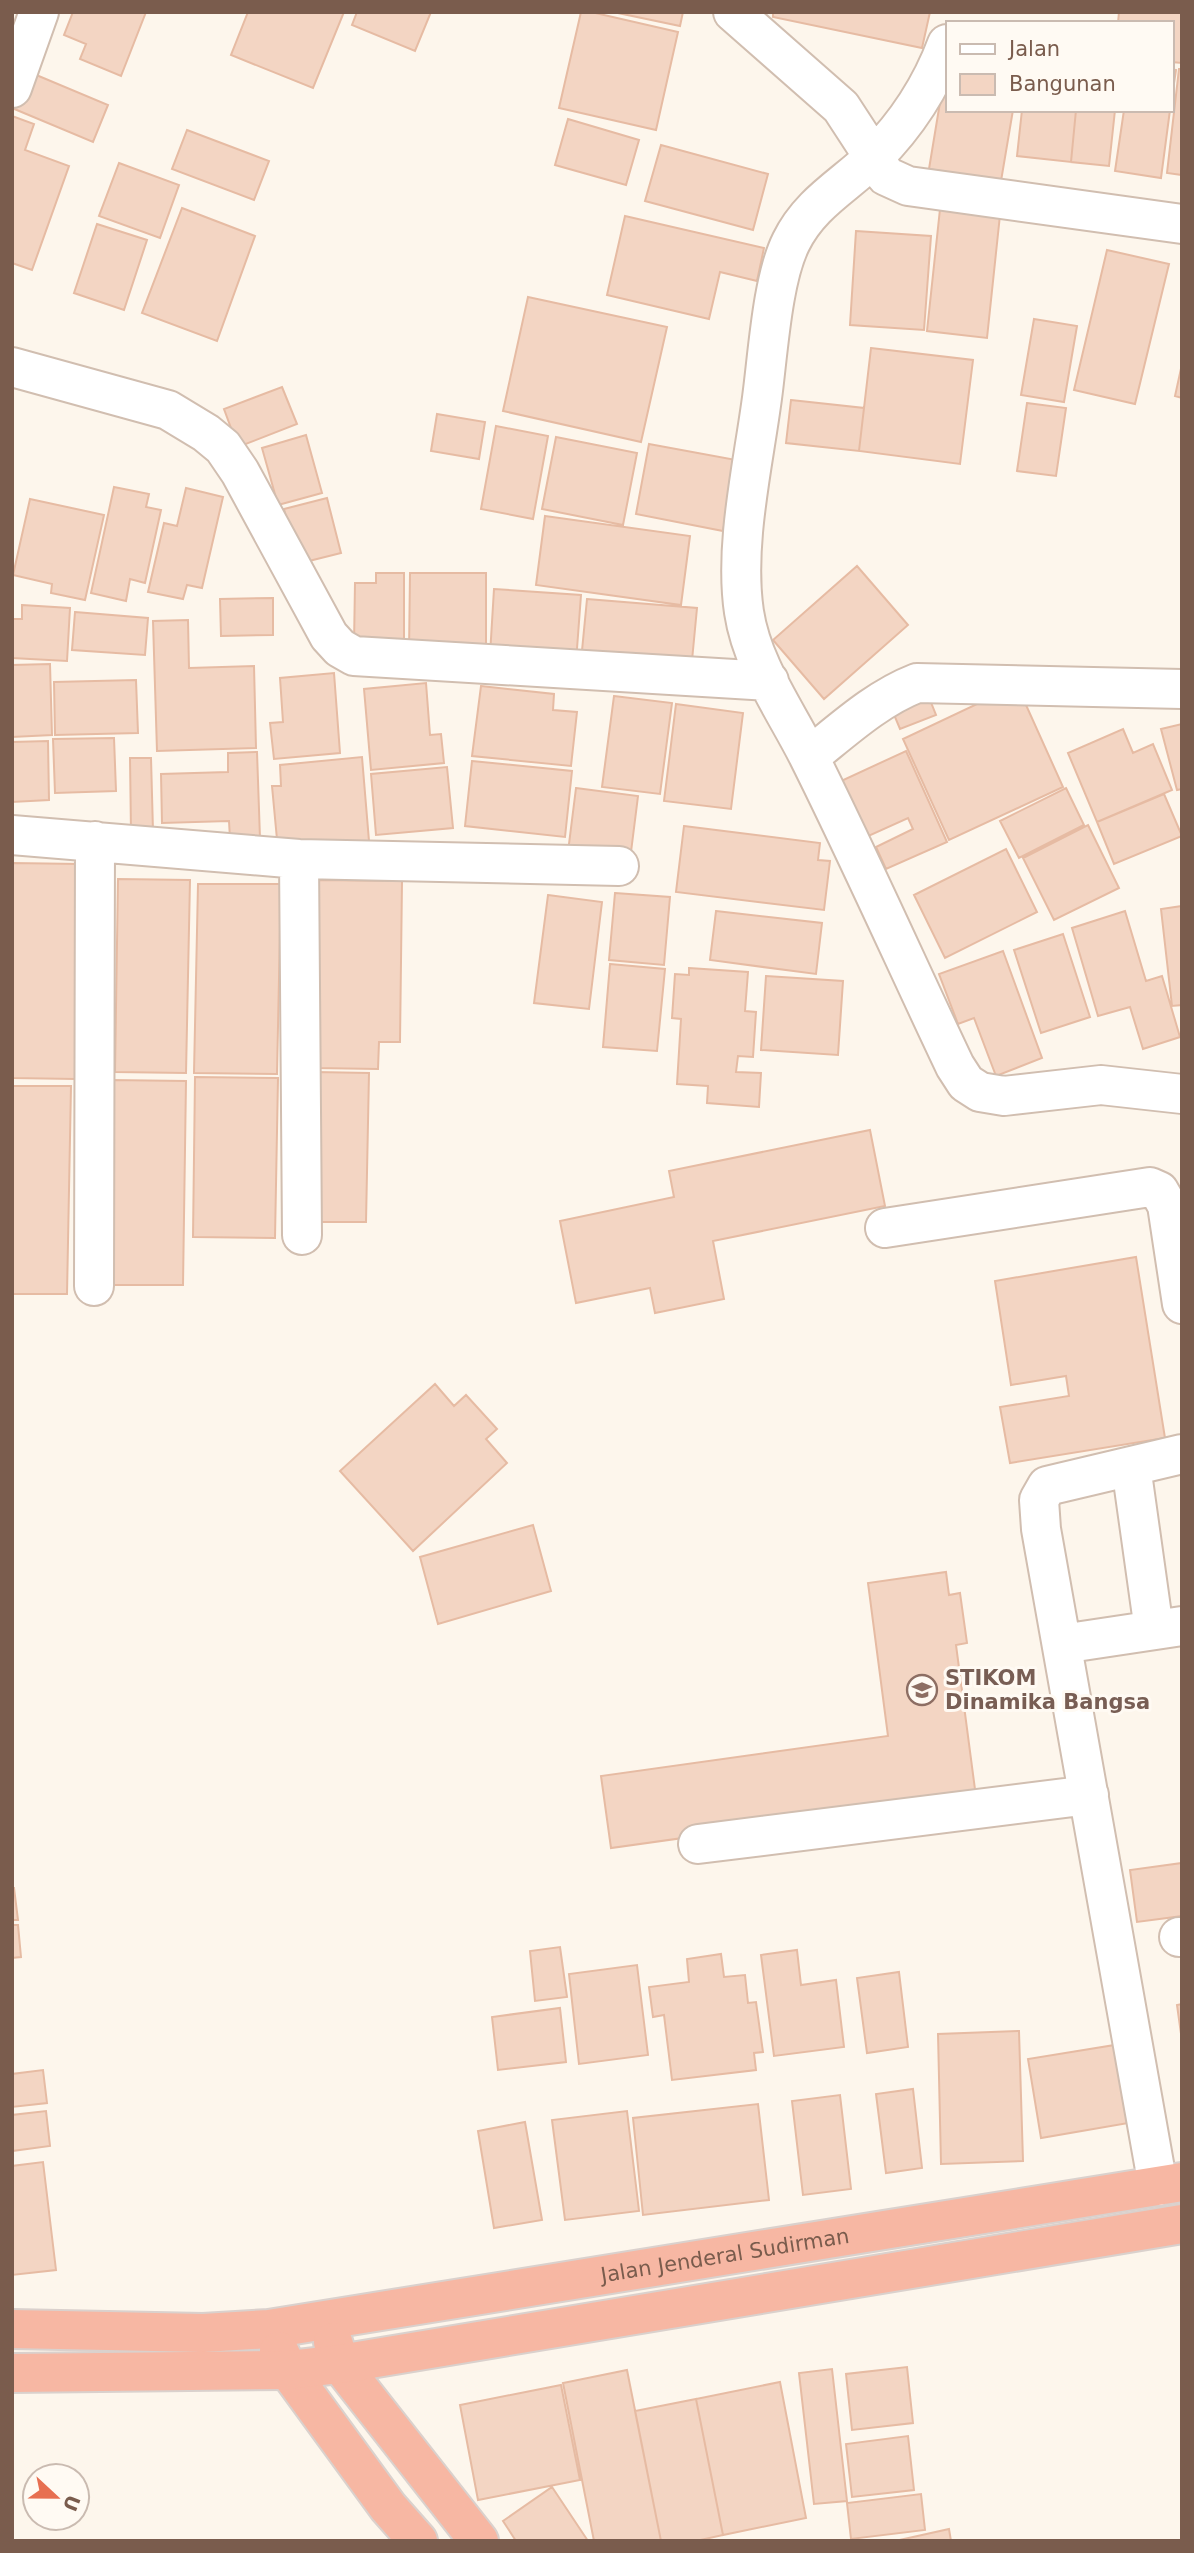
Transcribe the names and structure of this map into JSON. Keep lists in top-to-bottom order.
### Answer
{
  "streets": {
    "highway": ["Jalan Jenderal Sudirman"]
  },
  "places": {
    "school or university": ["STIKOM Dinamika Bangsa"]
  },
  "legend": ["Jalan", "Bangunan"],
  "north": "right"
}
